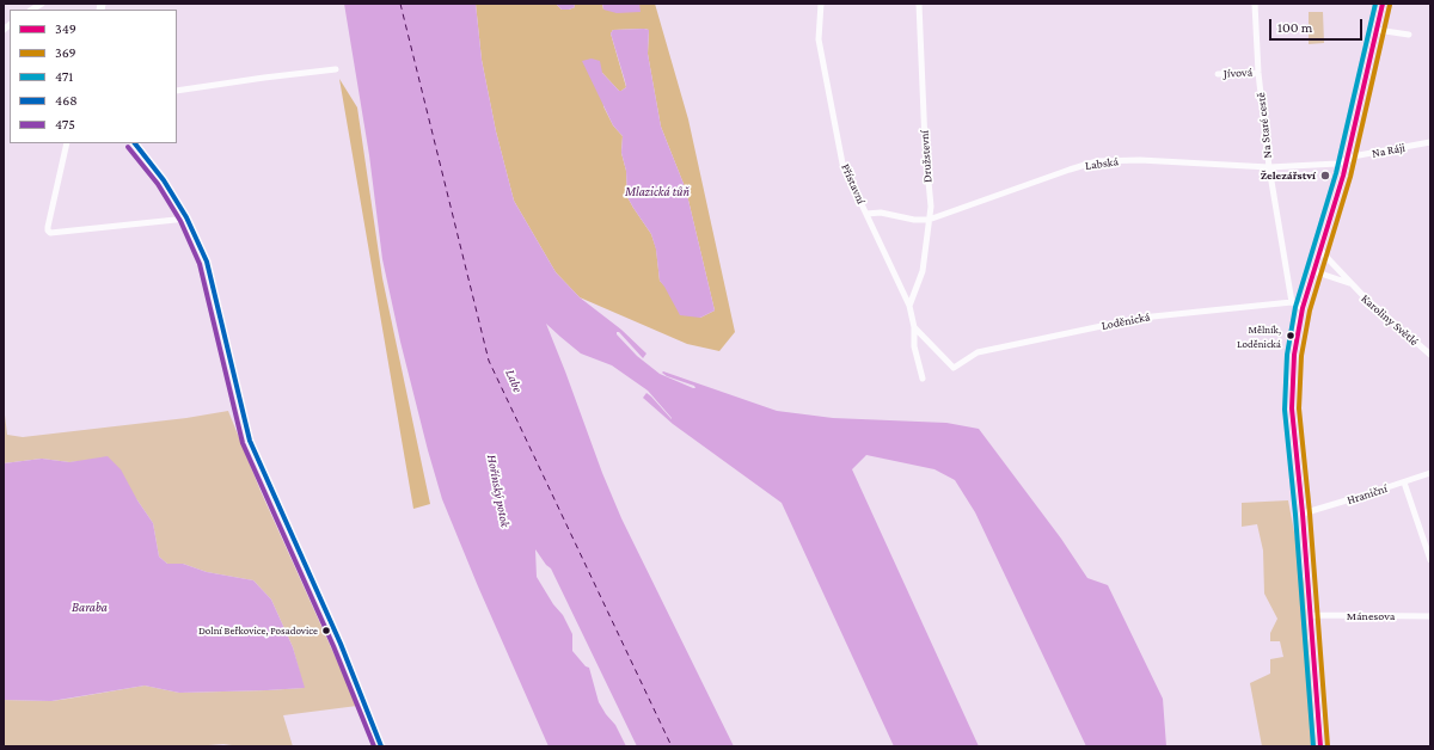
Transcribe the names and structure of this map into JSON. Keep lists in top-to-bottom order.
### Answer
{
  "streets": {
    "street": [
      "Jívová",
      "Na Staré cestě",
      "Na Ráji",
      "Družstevní",
      "Labská",
      "Přístavní",
      "Karoliny Světlé",
      "Loděnická",
      "Hraniční",
      "Mánesova"
    ]
  },
  "crossings": [
    ["Jívová", "Na Staré cestě"],
    ["Na Staré cestě", "Labská"],
    ["Na Staré cestě", "Loděnická"],
    ["Na Ráji", "Labská"],
    ["Družstevní", "Labská"],
    ["Družstevní", "Přístavní"],
    ["Labská", "Přístavní"],
    ["Přístavní", "Loděnická"]
  ],
  "water": [
    "Mlazická tůň",
    "Labe",
    "Hořínský potok",
    "Baraba"
  ],
  "places": ["Železářství", "Mělník, Loděnická", "Dolní Beřkovice, Posadovice"],
  "lines": [
    "transit line 349",
    "transit line 471",
    "transit line 369",
    "transit line 468",
    "transit line 475"
  ],
  "legend": [
    "349",
    "369",
    "471",
    "468",
    "475"
  ],
  "scale_bar": "100 m"
}
